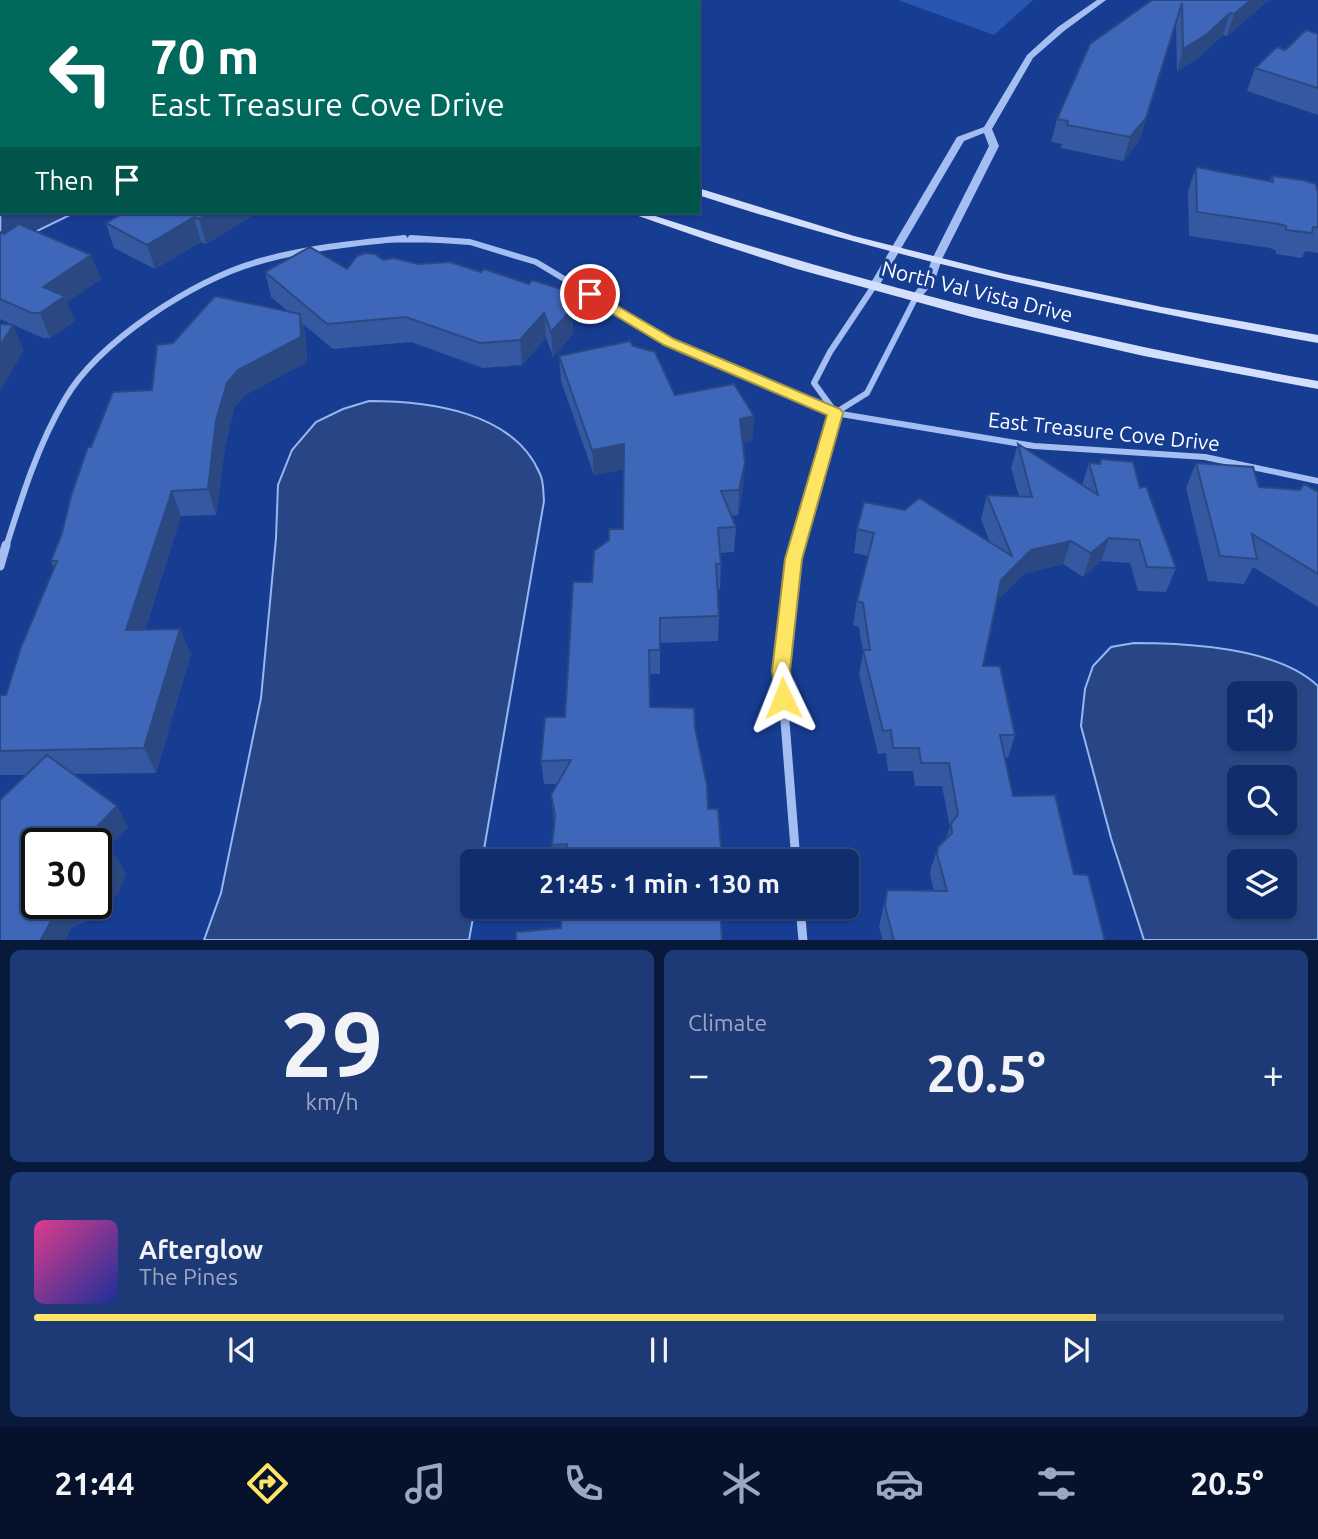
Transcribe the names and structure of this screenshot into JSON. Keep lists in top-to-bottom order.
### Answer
{
  "streets": {
    "main road": ["North Val Vista Drive"],
    "street": ["East Treasure Cove Drive"]
  },
  "page": {
    "turn": ["70 m", "East Treasure Cove Drive"],
    "then": "Then",
    "limit": "30",
    "trip": "21:45 · 1 min · 130 m",
    "tile": [
      ["29", "km/h"],
      "Climate"
    ],
    "heat": ["−", "20.5°", "+"],
    "song": ["Afterglow", "The Pines"],
    "tabs": ["21:44", "20.5°"]
  }
}
